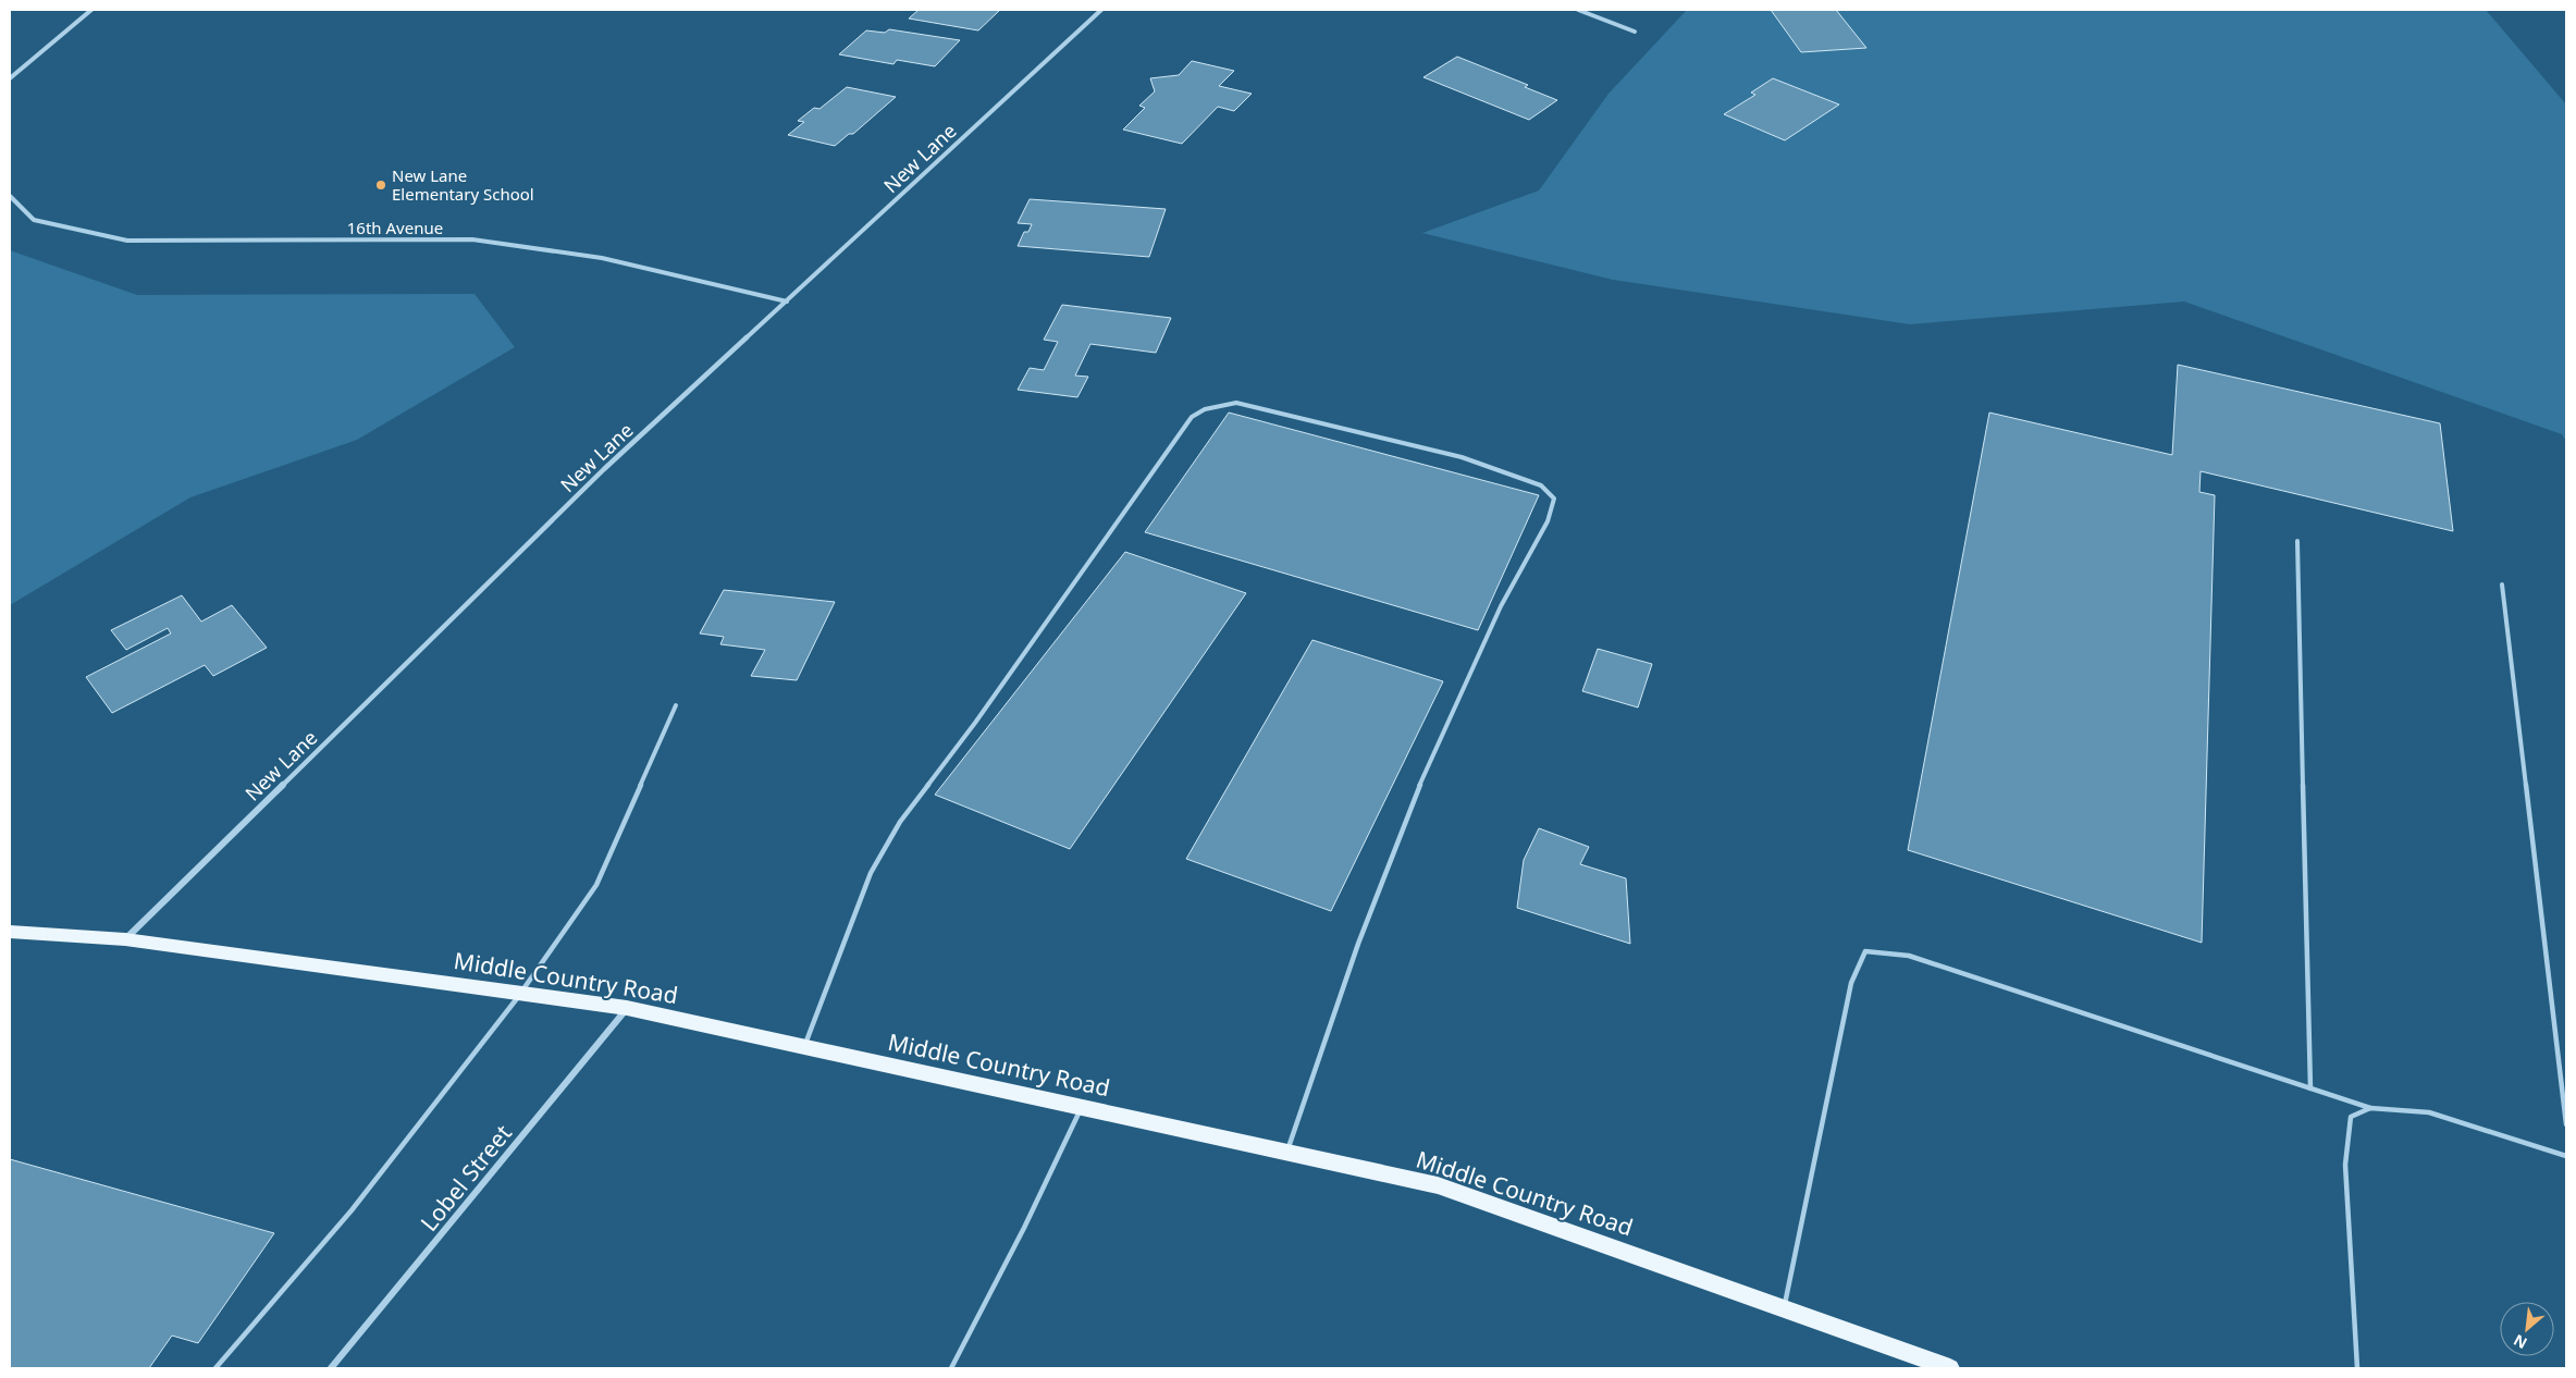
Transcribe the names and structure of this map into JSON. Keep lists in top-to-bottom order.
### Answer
{
  "streets": {
    "main road": ["Middle Country Road"],
    "street": ["New Lane", "16th Avenue", "Lobel Street"]
  },
  "crossings": [
    ["New Lane", "16th Avenue"],
    ["New Lane", "Middle Country Road"],
    ["Middle Country Road", "Lobel Street"]
  ],
  "places": ["New Lane Elementary School"],
  "north": "bottom left"
}
